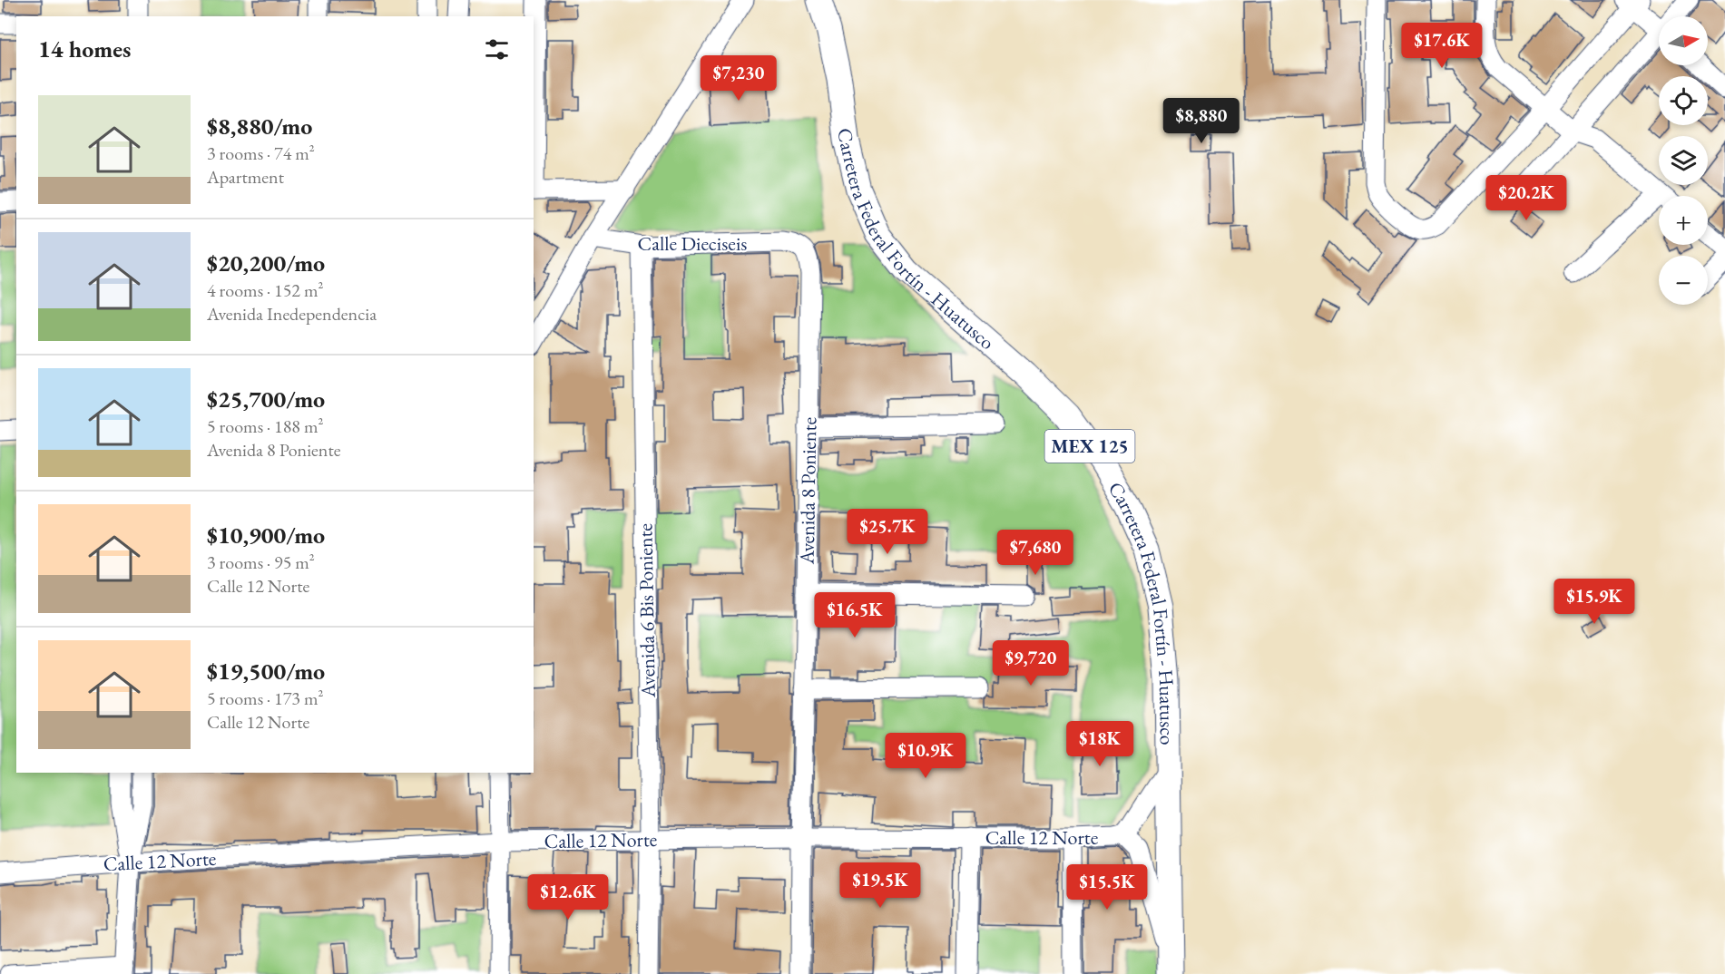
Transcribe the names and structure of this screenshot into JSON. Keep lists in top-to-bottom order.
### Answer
{
  "streets": {
    "main road": ["Carretera Federal Fortín - Huatusco", "MEX 125"],
    "street": [
      "Calle Dieciseis",
      "Avenida 8 Poniente",
      "Avenida 6 Bis Poniente",
      "Calle 12 Norte"
    ]
  },
  "crossings": [
    ["Carretera Federal Fortín - Huatusco", "Calle 12 Norte"],
    ["Calle Dieciseis", "Avenida 8 Poniente"],
    ["Calle Dieciseis", "Avenida 6 Bis Poniente"],
    ["Avenida 8 Poniente", "Calle 12 Norte"],
    ["Avenida 6 Bis Poniente", "Calle 12 Norte"]
  ],
  "north": "right",
  "page": {
    "map_buttons": ["+", "−"],
    "heading": "14 homes",
    "price": [
      "$17.6K",
      "$7,230",
      "$8,880",
      "$20.2K",
      "$25.7K",
      "$7,680",
      "$15.9K",
      "$16.5K",
      "$9,720",
      "$18K",
      "$10.9K",
      "$19.5K",
      "$15.5K",
      "$12.6K"
    ],
    "list": [
      {
        "name": "$8,880/mo",
        "note": "3 rooms · 74 m² · Apartment"
      },
      {
        "name": "$20,200/mo",
        "note": "4 rooms · 152 m² · Avenida Inedependencia"
      },
      {
        "name": "$25,700/mo",
        "note": "5 rooms · 188 m² · Avenida 8 Poniente"
      },
      {
        "name": "$10,900/mo",
        "note": "3 rooms · 95 m² · Calle 12 Norte"
      },
      {
        "name": "$19,500/mo",
        "note": "5 rooms · 173 m² · Calle 12 Norte"
      }
    ]
  }
}
